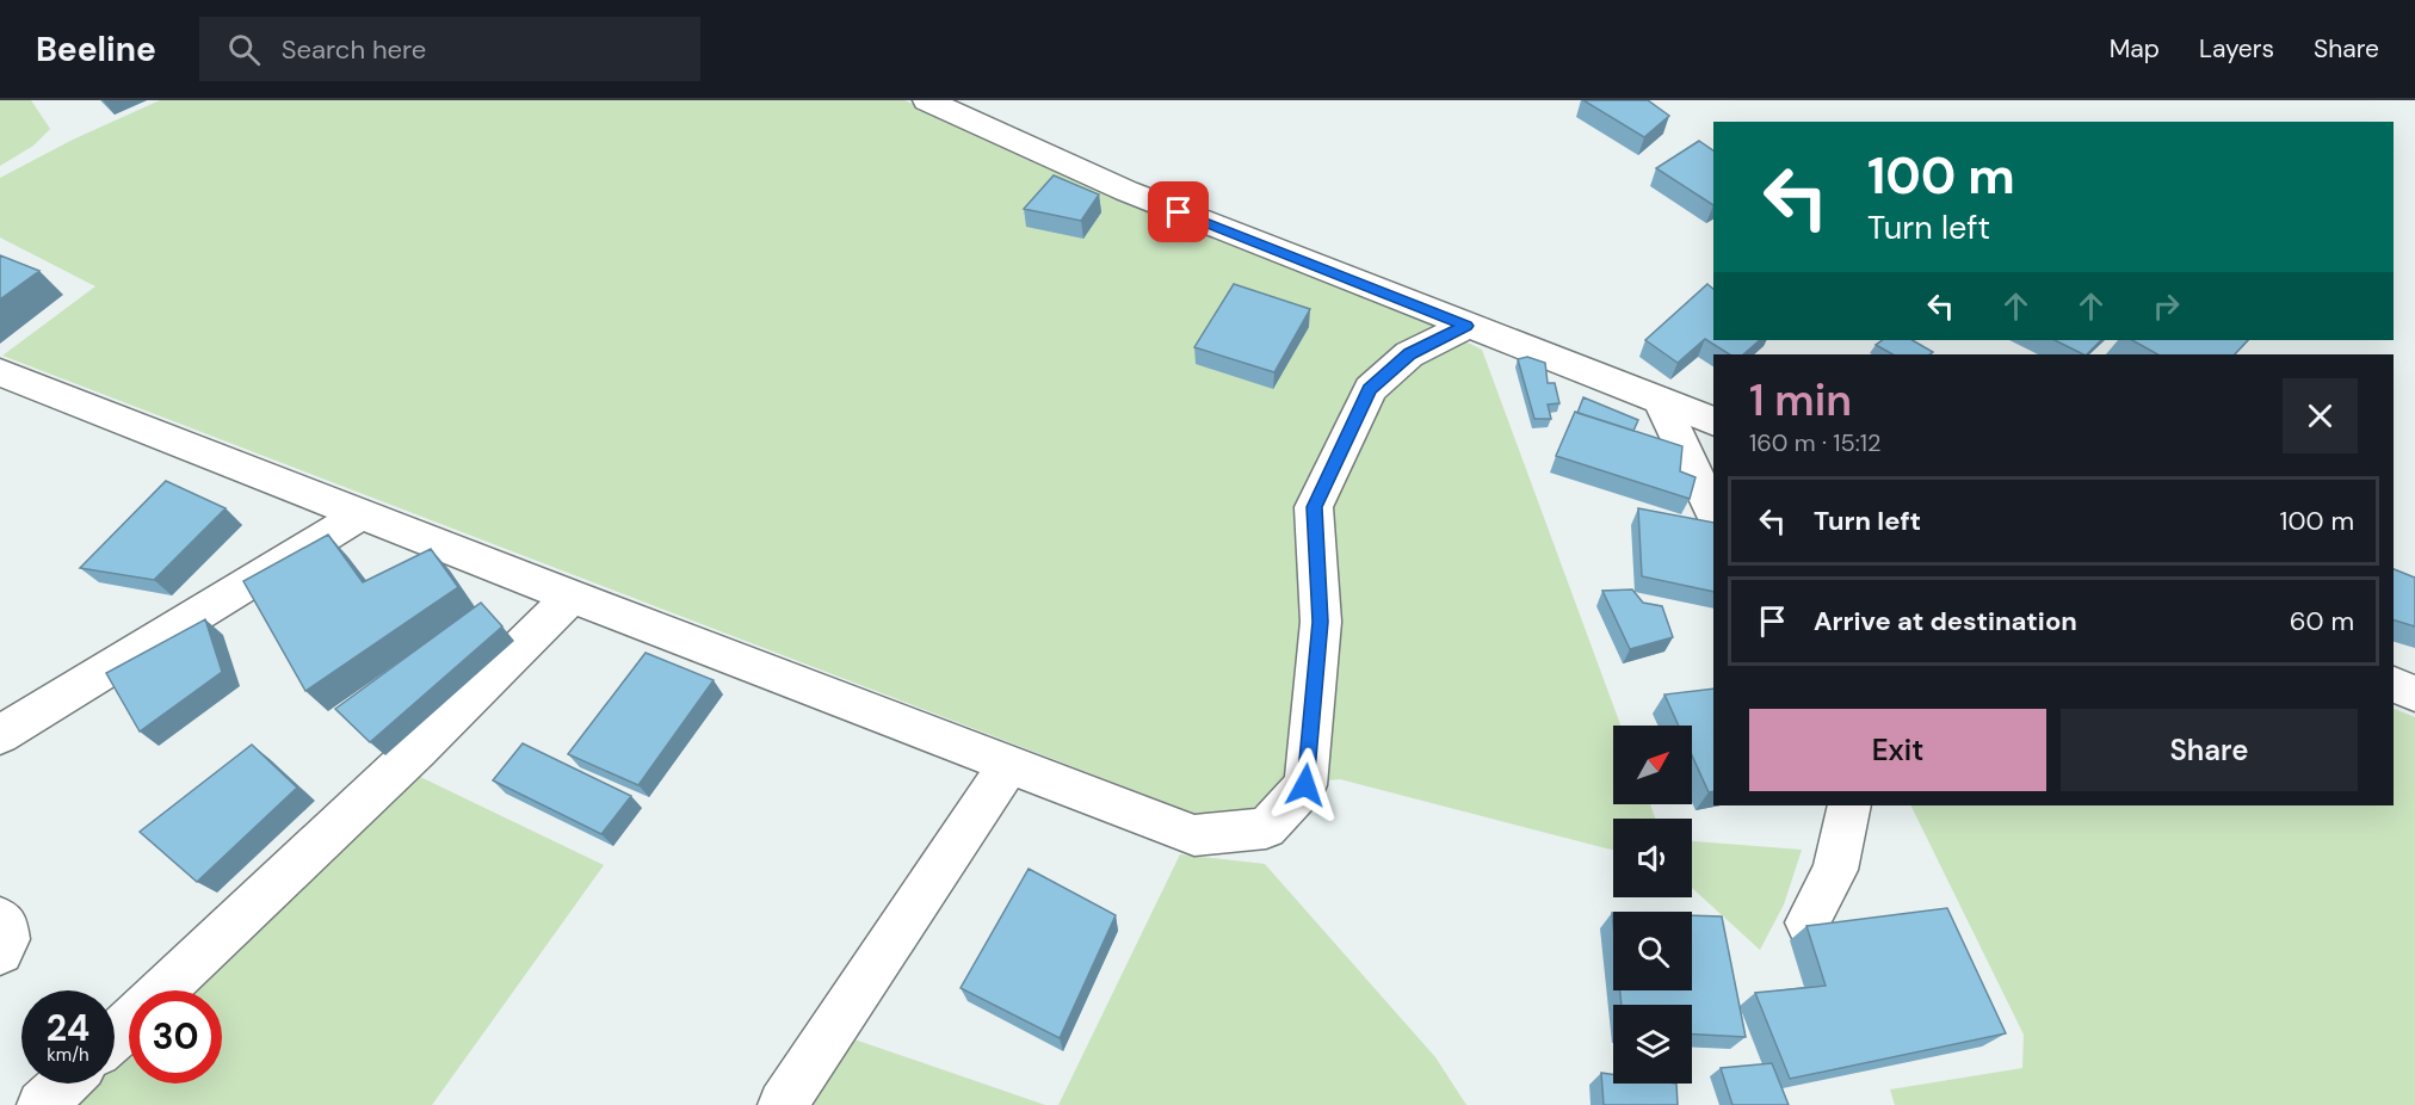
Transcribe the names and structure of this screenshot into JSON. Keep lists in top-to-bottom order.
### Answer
{
  "north": "top right",
  "page": {
    "header": "Beeline",
    "search": "Search here",
    "nav": ["Map", "Layers", "Share"],
    "turn": ["100 m", "Turn left"],
    "heading": ["1 min", "160 m · 15:12"],
    "list": [
      {
        "name": "Turn left",
        "value": "100 m"
      },
      {
        "name": "Arrive at destination",
        "value": "60 m"
      }
    ],
    "buttons": ["Exit", "Share"],
    "speed": "24 km/h",
    "limit": "30"
  }
}
